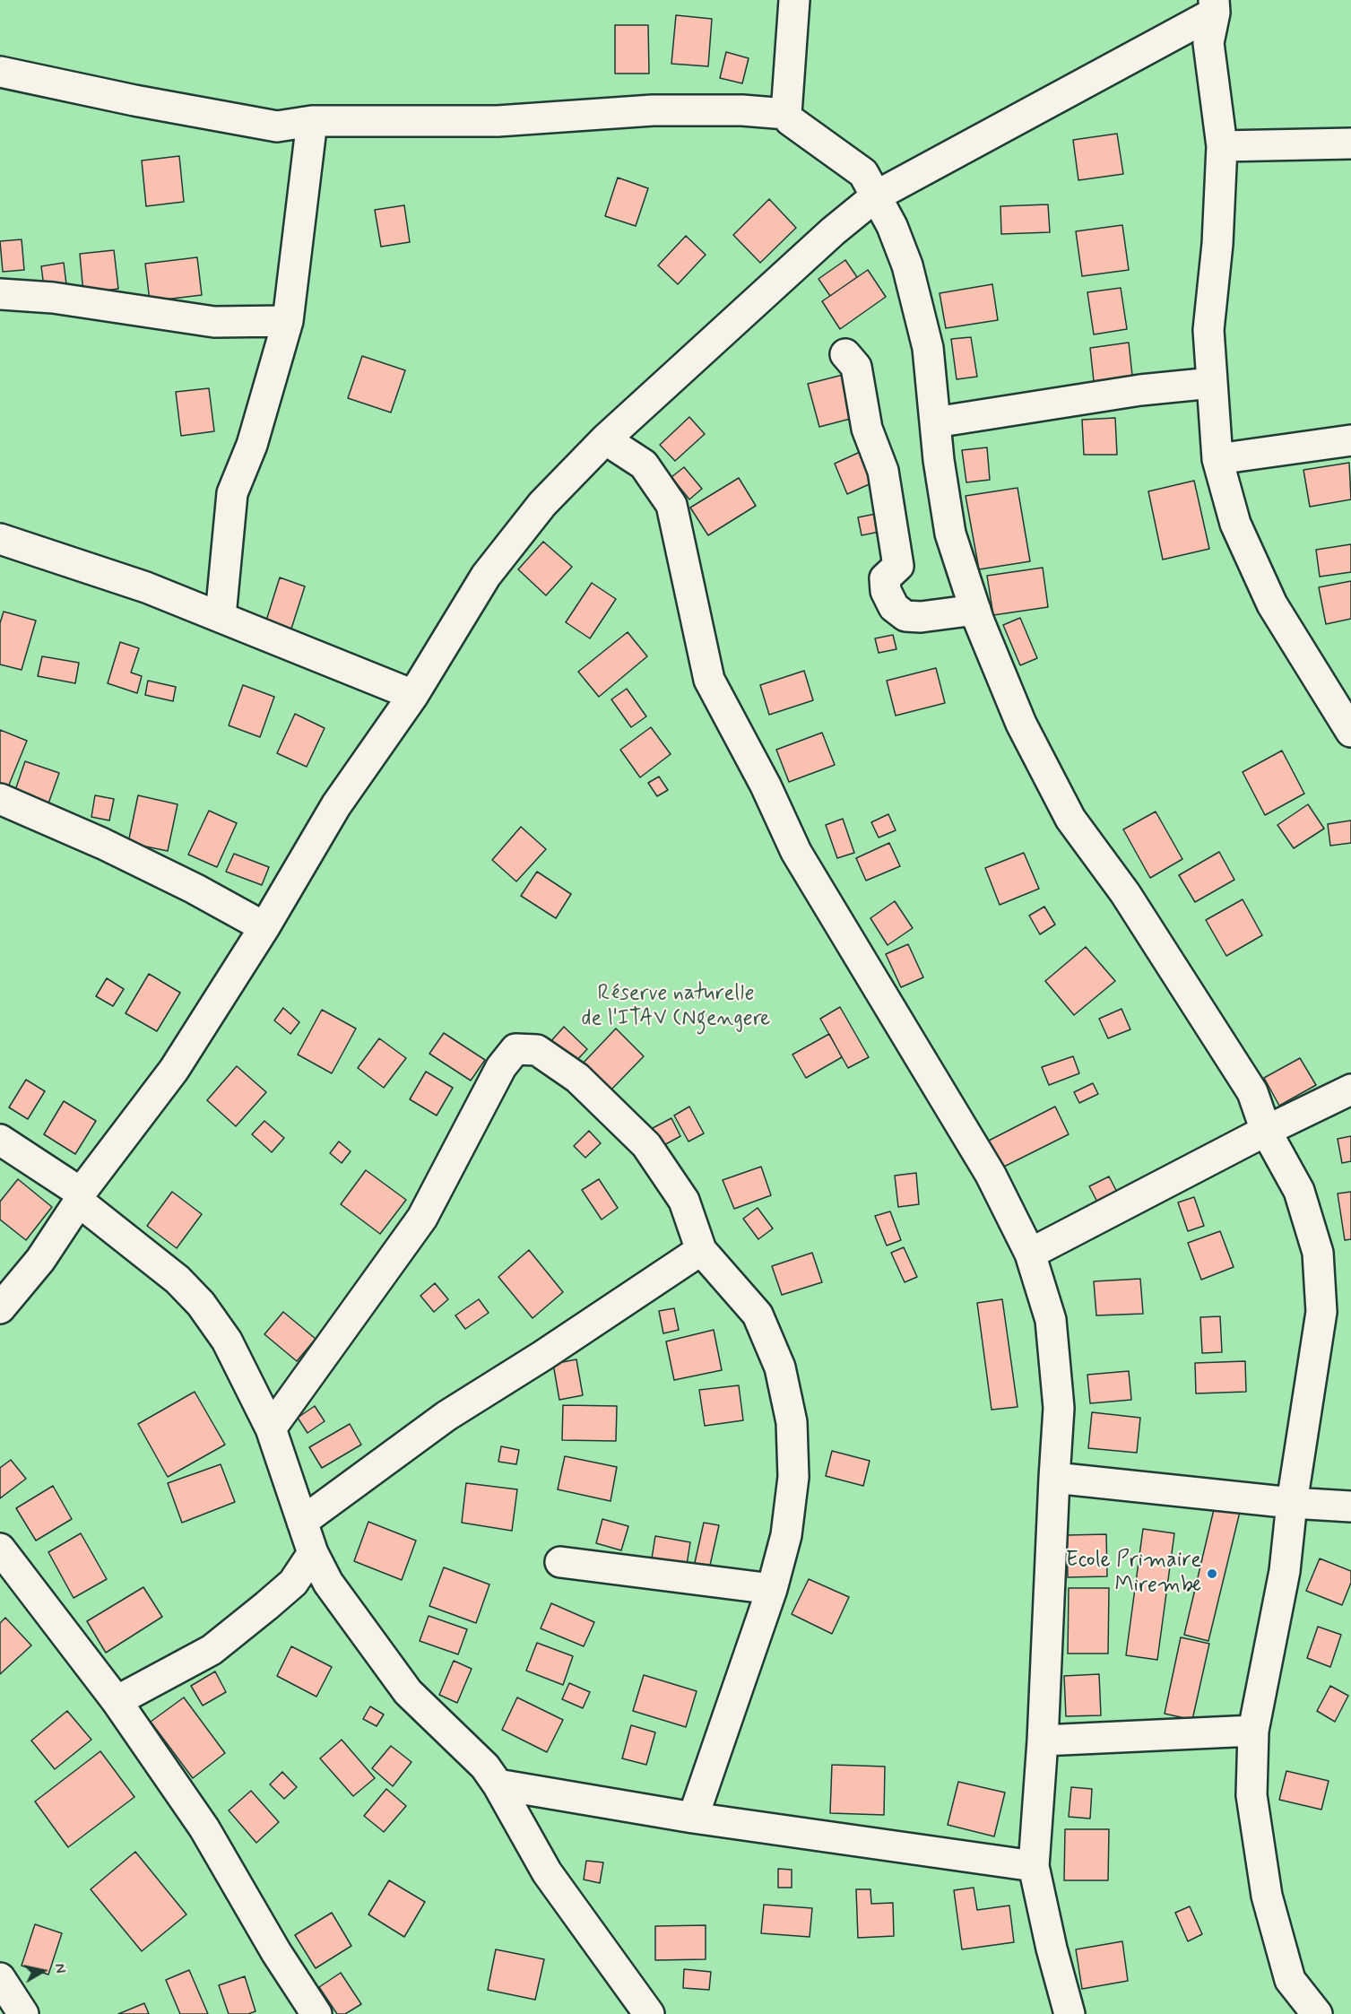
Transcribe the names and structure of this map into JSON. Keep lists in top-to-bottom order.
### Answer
{
  "parks": ["Réserve naturelle de l'ITAV (Ngengere"],
  "places": ["Ecole Primaire Mirembe"],
  "north": "right"
}
